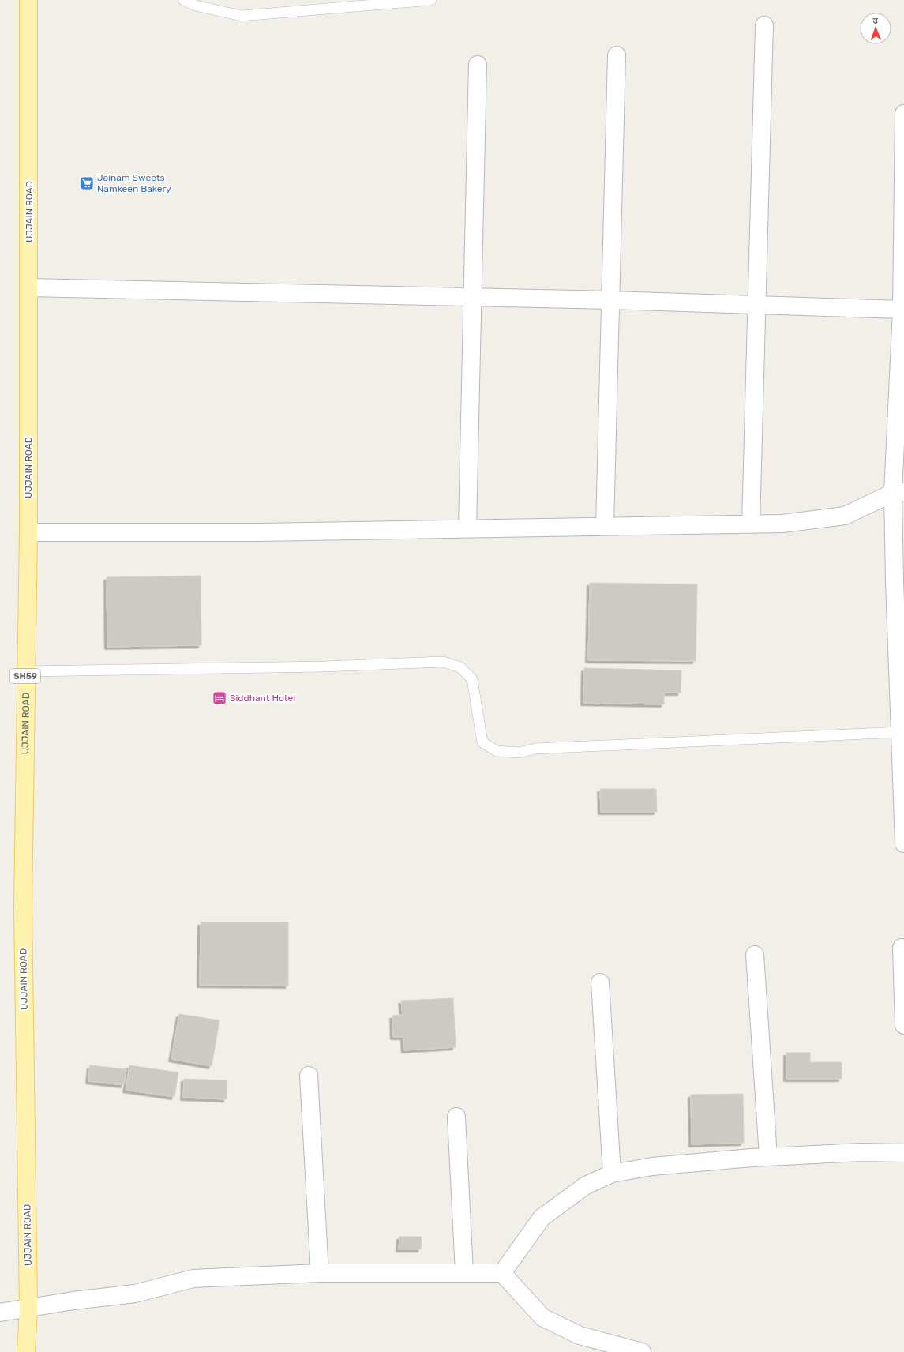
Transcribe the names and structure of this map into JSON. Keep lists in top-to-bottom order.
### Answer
{
  "streets": {
    "main road": ["UJJAIN ROAD", "SH59"]
  },
  "places": {
    "supermarket": ["Jainam Sweets Namkeen Bakery"],
    "hotel": ["Siddhant Hotel"]
  },
  "north": "top"
}
